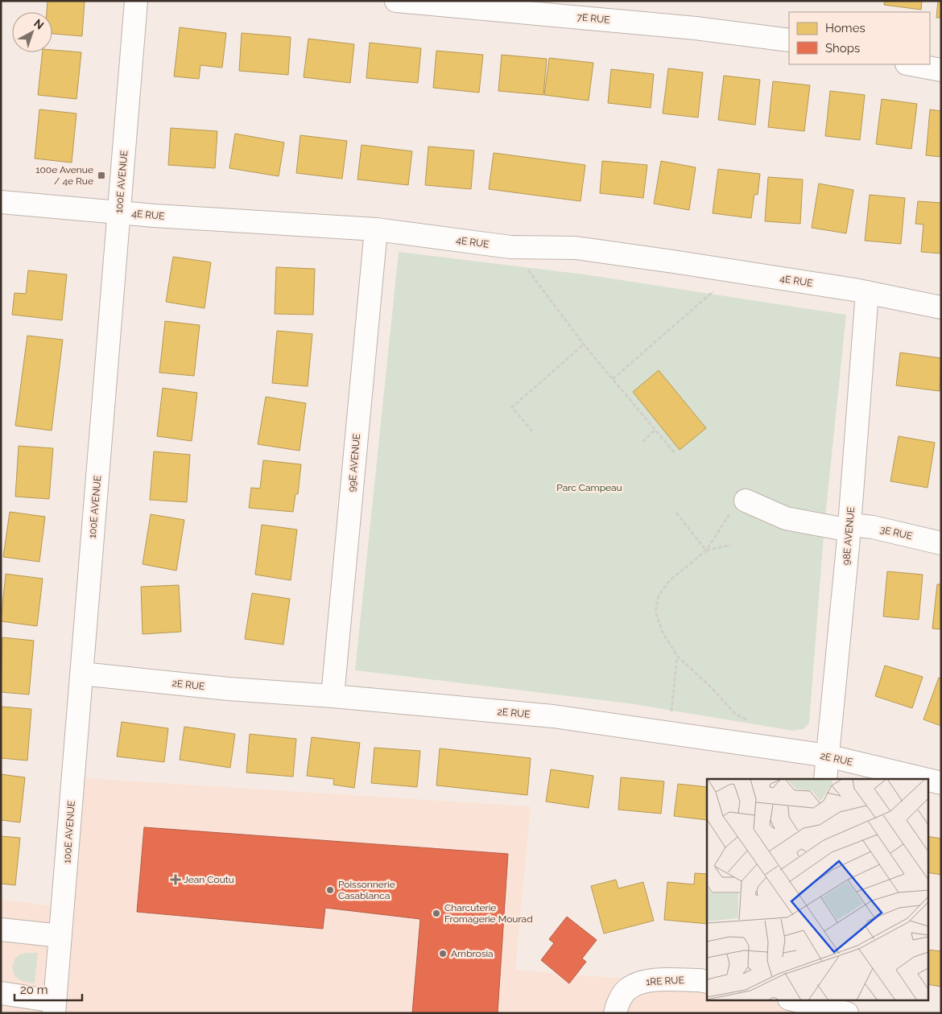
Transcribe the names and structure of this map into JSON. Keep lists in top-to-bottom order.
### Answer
{
  "streets": {
    "street": [
      "7E RUE",
      "100E AVENUE",
      "4E RUE",
      "99E AVENUE",
      "3E RUE",
      "98E AVENUE",
      "2E RUE",
      "1RE RUE"
    ]
  },
  "crossings": [
    ["100E AVENUE", "4E RUE"],
    ["100E AVENUE", "2E RUE"],
    ["4E RUE", "99E AVENUE"],
    ["4E RUE", "98E AVENUE"],
    ["99E AVENUE", "2E RUE"],
    ["3E RUE", "98E AVENUE"],
    ["98E AVENUE", "2E RUE"]
  ],
  "parks": ["Parc Campeau"],
  "places": {
    "transit": ["100e Avenue / 4e Rue"],
    "health": ["Jean Coutu"],
    "other": ["Poissonnerie Casablanca", "Charcuterie Fromagerie Mourad", "Ambrosia"]
  },
  "legend": ["Homes", "Shops"],
  "scale_bar": "20 m",
  "north": "top right"
}
